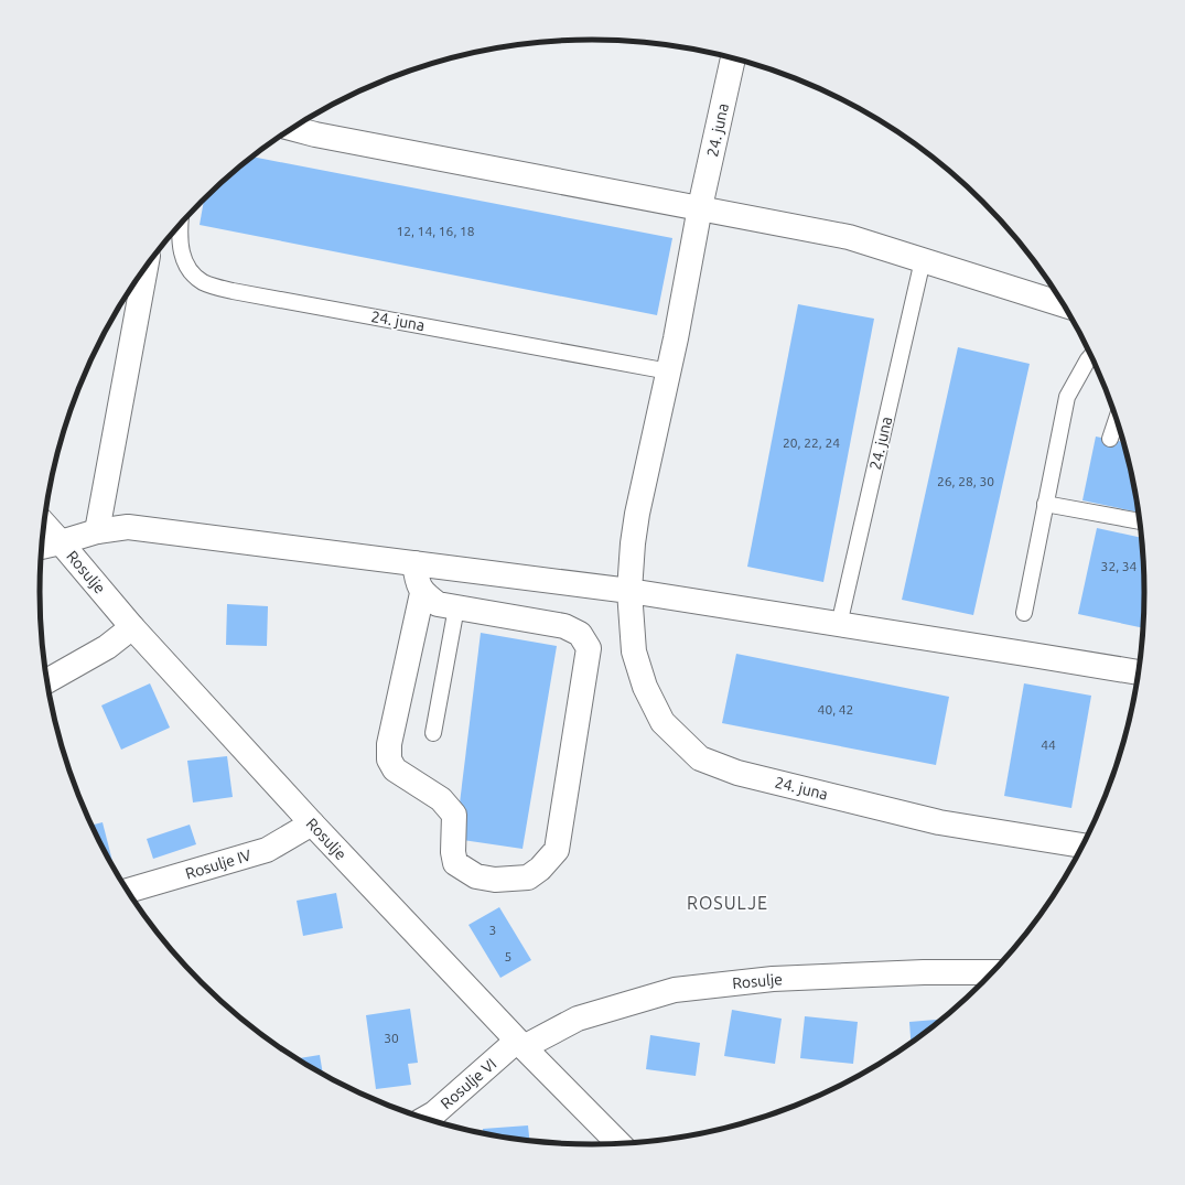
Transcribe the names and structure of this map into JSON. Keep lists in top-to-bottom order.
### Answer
{
  "streets": {
    "street": [
      "24. juna",
      "Rosulje",
      "Rosulje IV",
      "Rosulje VI"
    ]
  },
  "crossings": [
    ["Rosulje", "Rosulje IV"],
    ["Rosulje", "Rosulje VI"]
  ],
  "districts": ["ROSULJE"],
  "house_numbers": [
    "12, 14, 16, 18",
    "20, 22, 24",
    "26, 28, 30",
    "32, 34",
    "40, 42",
    "44",
    "3",
    "5",
    "30"
  ]
}
